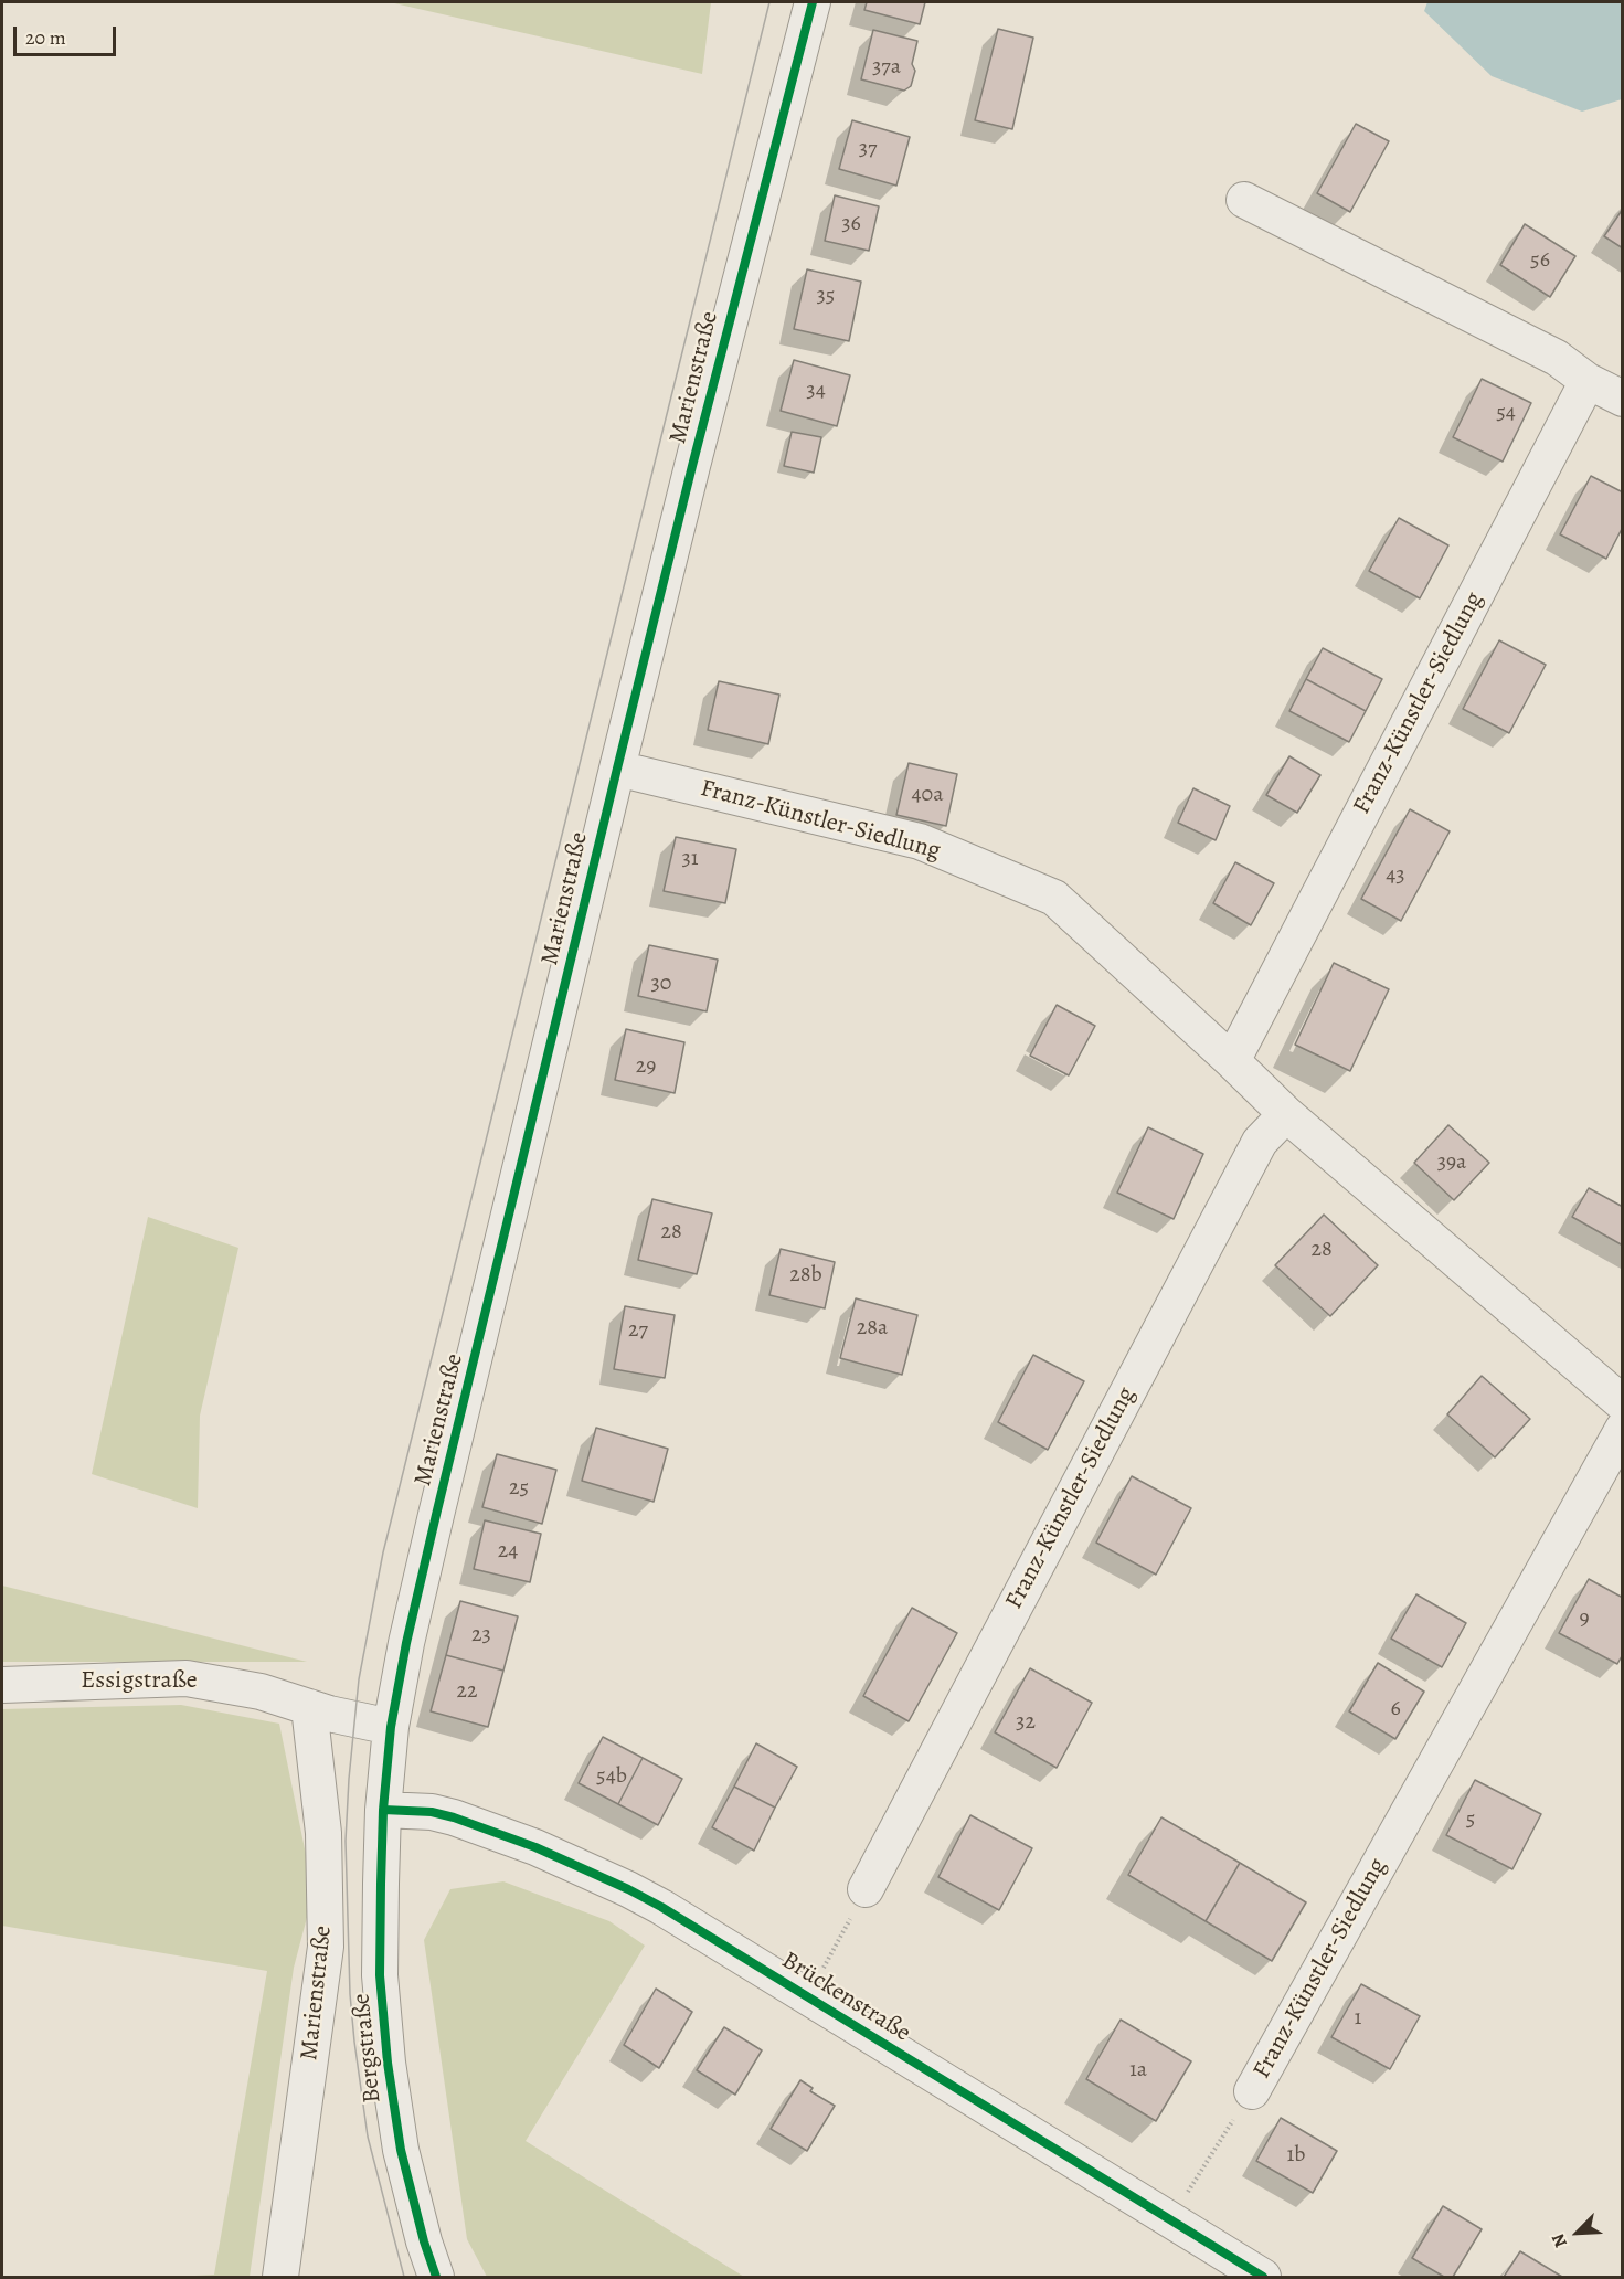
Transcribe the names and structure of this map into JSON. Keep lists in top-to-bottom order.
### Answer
{
  "streets": {
    "street": [
      "Marienstraße",
      "Franz-Künstler-Siedlung",
      "Essigstraße",
      "Brückenstraße",
      "Bergstraße"
    ]
  },
  "crossings": [
    ["Marienstraße", "Franz-Künstler-Siedlung"],
    ["Marienstraße", "Essigstraße"],
    ["Marienstraße", "Brückenstraße"],
    ["Marienstraße", "Bergstraße"],
    ["Brückenstraße", "Bergstraße"]
  ],
  "house_numbers": [
    "37a",
    "37",
    "36",
    "56",
    "35",
    "34",
    "54",
    "40a",
    "31",
    "43",
    "30",
    "29",
    "39a",
    "28",
    "28",
    "28b",
    "28a",
    "27",
    "25",
    "24",
    "9",
    "23",
    "22",
    "6",
    "32",
    "54b",
    "5",
    "1",
    "1a",
    "1b"
  ],
  "scale_bar": "20 m",
  "north": "bottom left"
}
